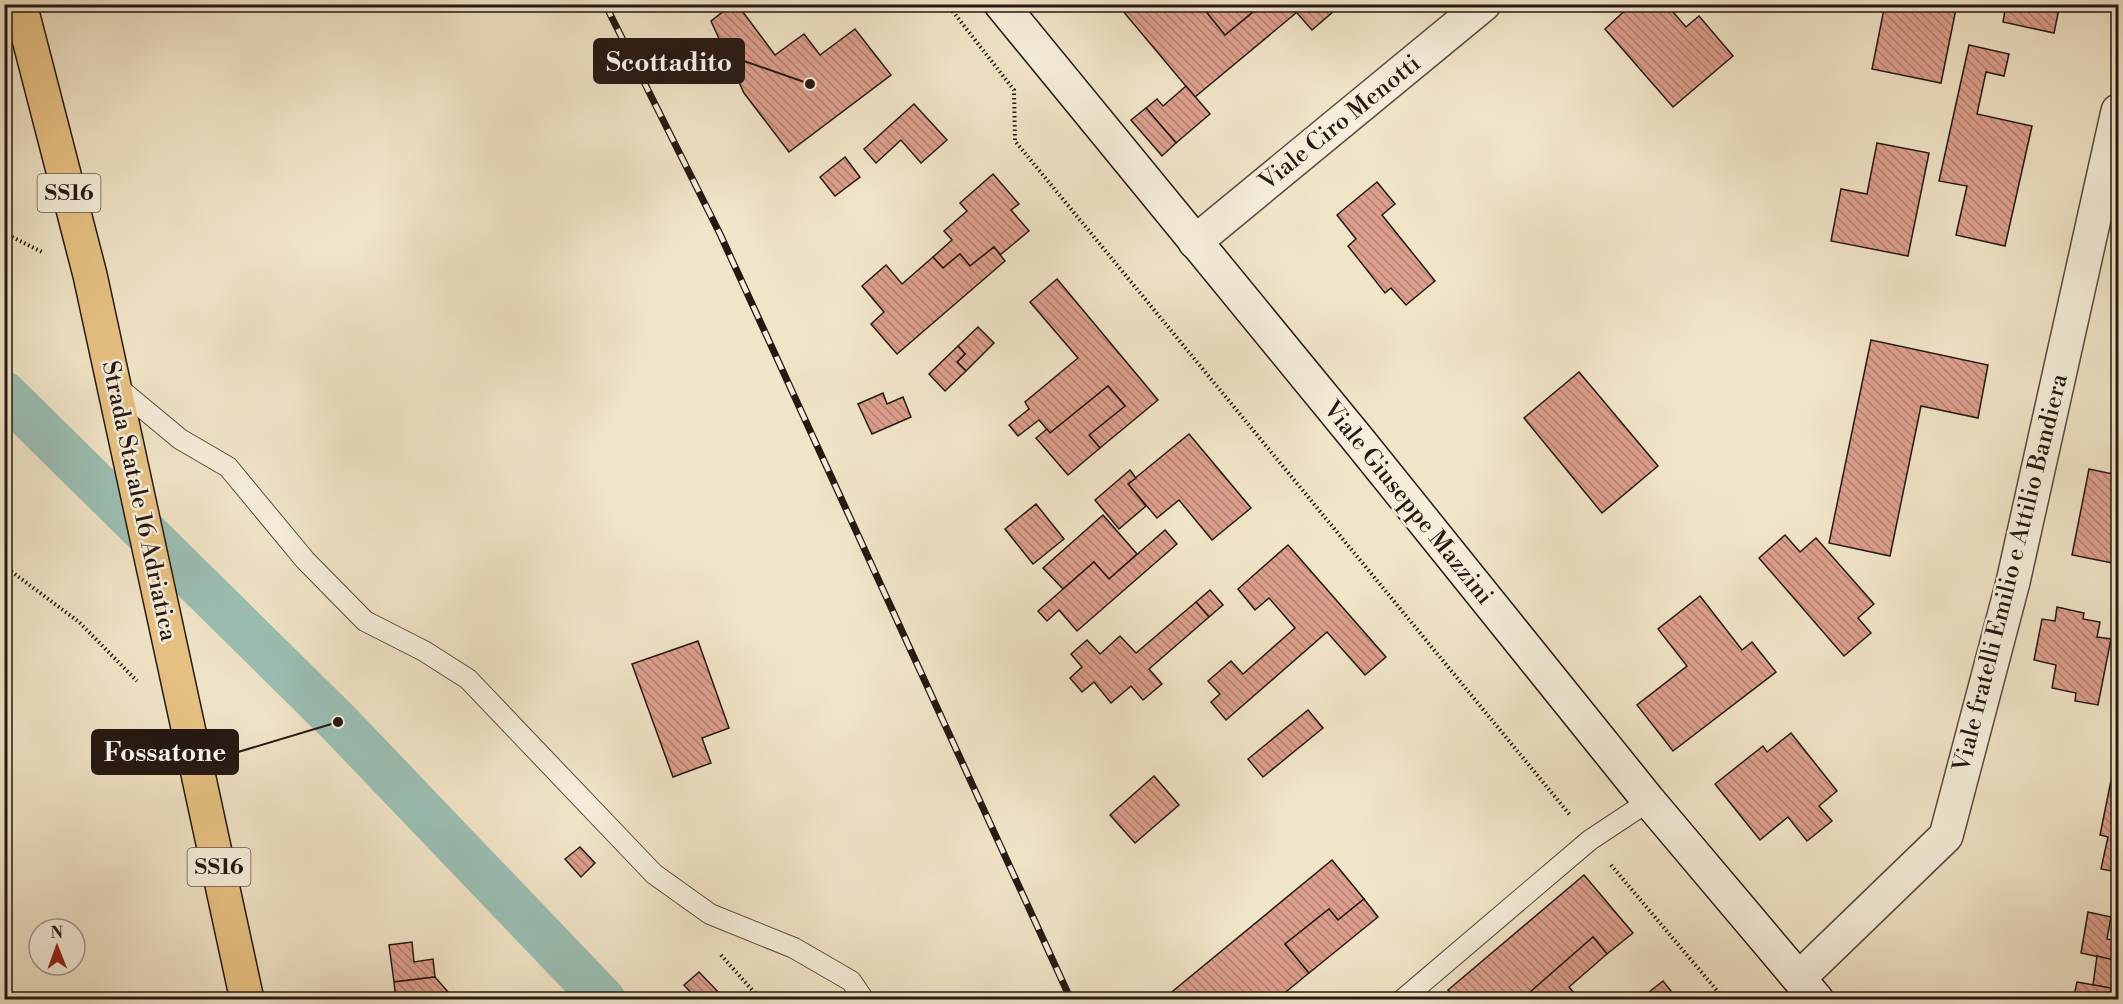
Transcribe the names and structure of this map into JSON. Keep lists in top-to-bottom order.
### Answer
{
  "streets": {
    "main road": ["SS16", "Strada Statale 16 Adriatica"],
    "street": ["Viale Ciro Menotti", "Viale Giuseppe Mazzini", "Viale fratelli Emilio e Attilio Bandiera"]
  },
  "crossings": [
    ["Viale Ciro Menotti", "Viale Giuseppe Mazzini"],
    ["Viale Giuseppe Mazzini", "Viale fratelli Emilio e Attilio Bandiera"]
  ],
  "places": ["Scottadito", "Fossatone"],
  "north": "top"
}
